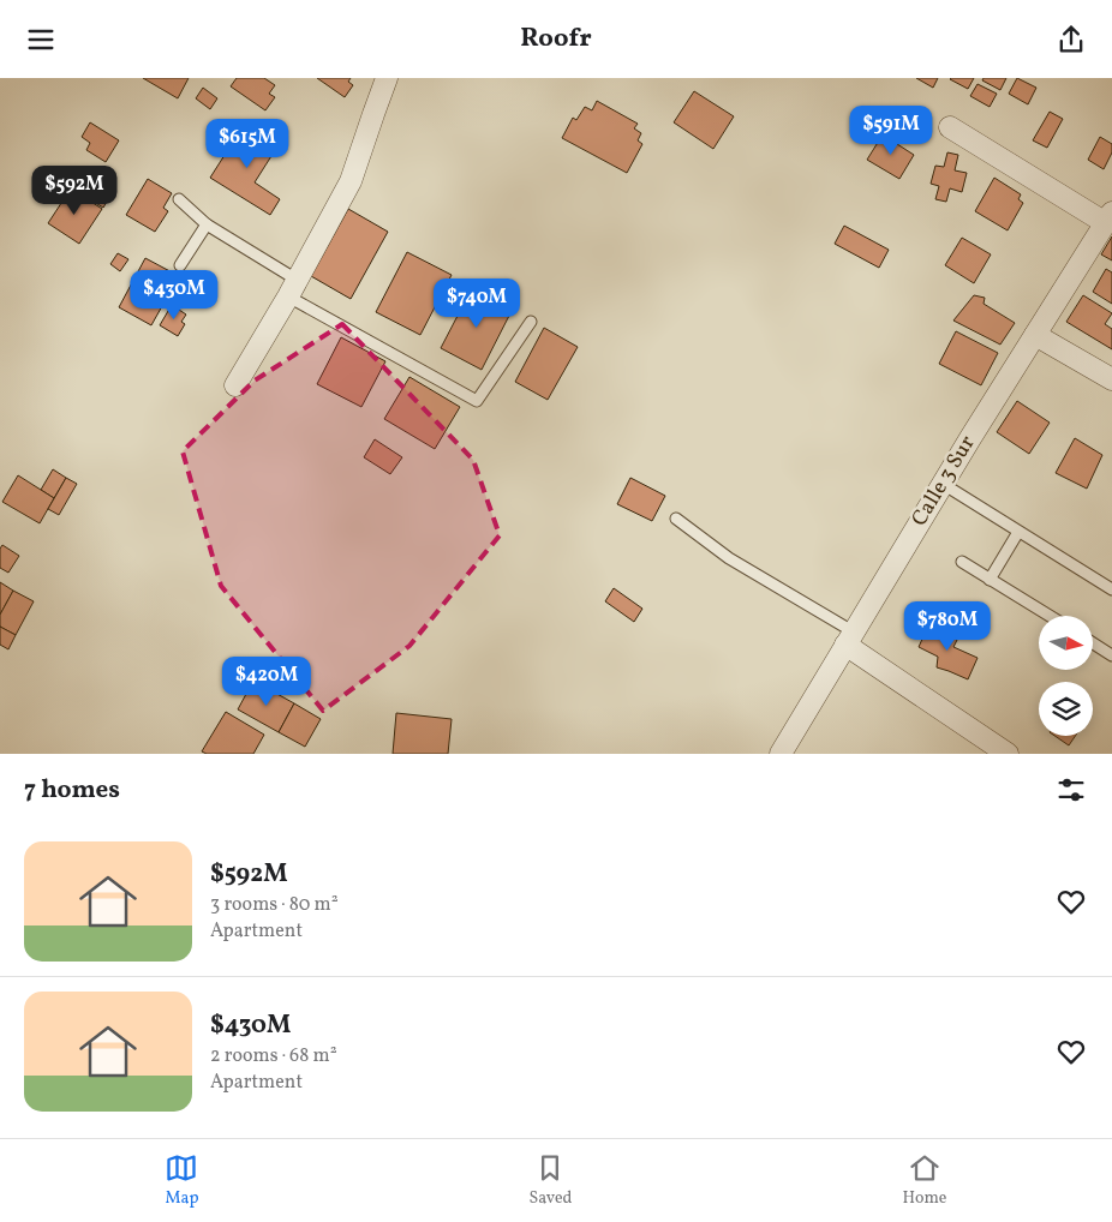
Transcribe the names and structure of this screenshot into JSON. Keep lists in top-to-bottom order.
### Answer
{
  "streets": {
    "street": ["Calle 3 Sur"]
  },
  "north": "right",
  "page": {
    "header": "Roofr",
    "price": [
      "$591M",
      "$615M",
      "$592M",
      "$430M",
      "$740M",
      "$780M",
      "$420M"
    ],
    "heading": "7 homes",
    "list": [
      {
        "name": "$592M",
        "note": "3 rooms · 80 m² · Apartment"
      },
      {
        "name": "$430M",
        "note": "2 rooms · 68 m² · Apartment"
      }
    ],
    "tabs": ["Map", "Saved", "Home"]
  }
}
